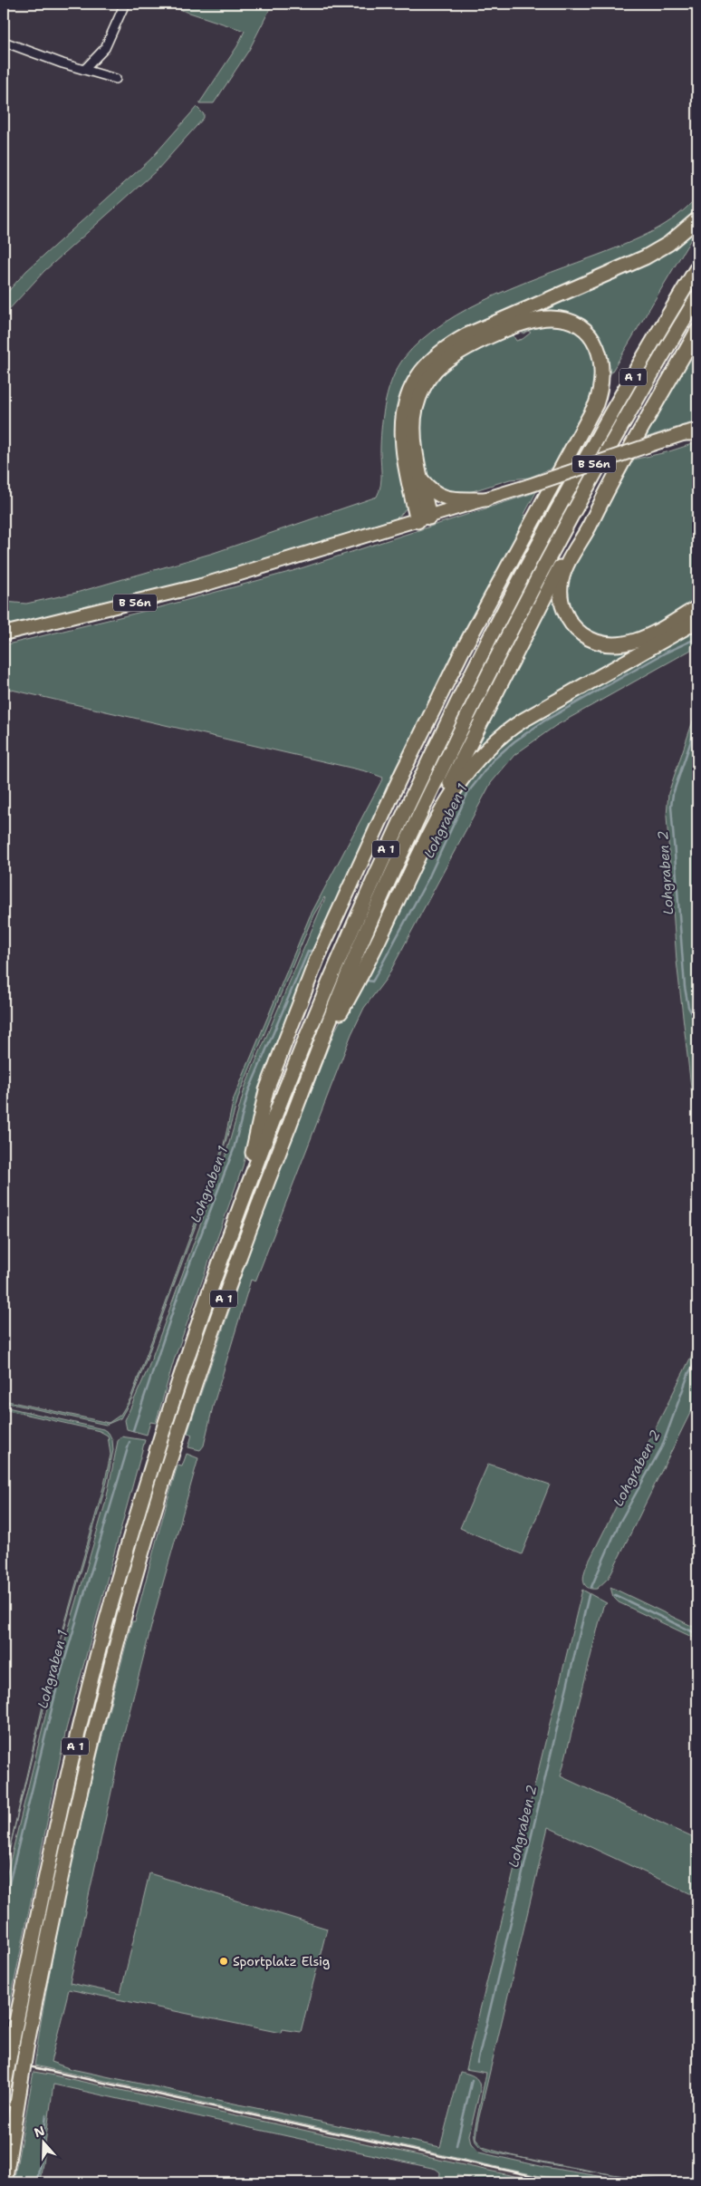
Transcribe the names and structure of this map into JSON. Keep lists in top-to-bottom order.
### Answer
{
  "streets": {
    "highway": ["A 1"],
    "main road": ["B 56n"]
  },
  "water": ["Lohgraben 1", "Lohgraben 2"],
  "places": ["Sportplatz Elsig"],
  "north": "top"
}
